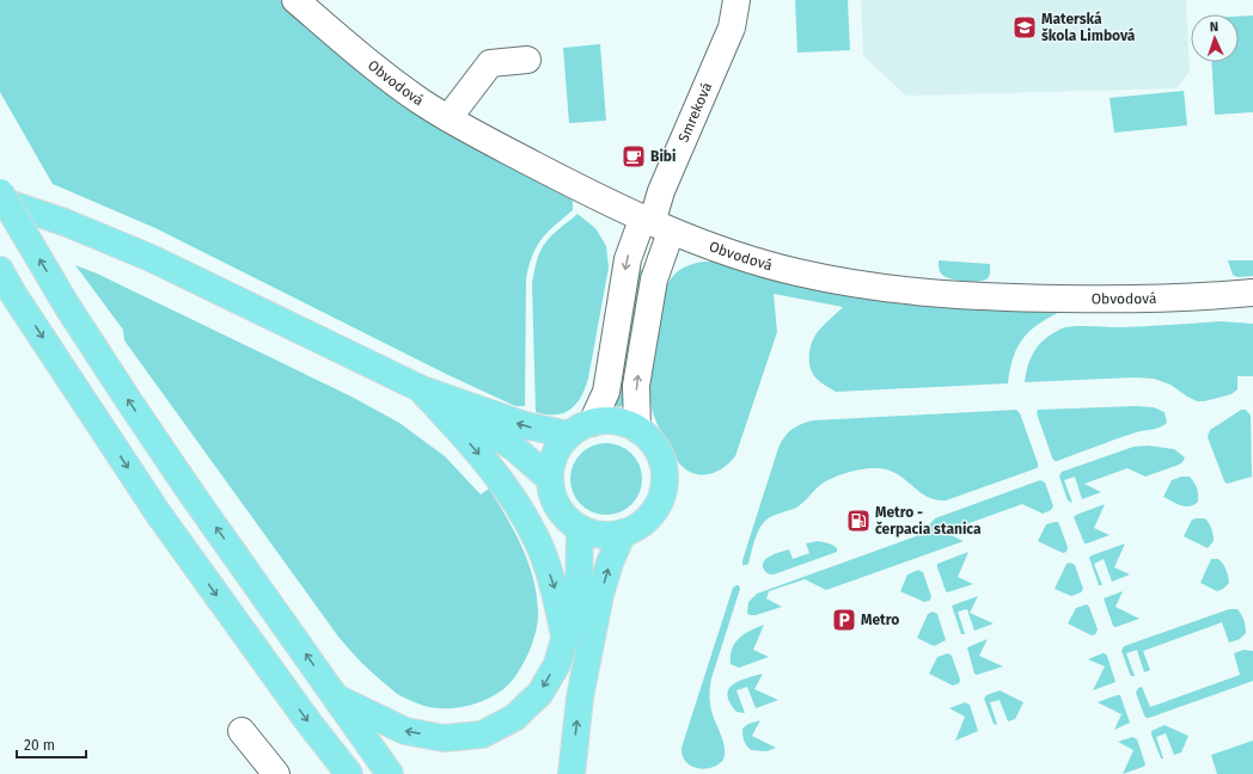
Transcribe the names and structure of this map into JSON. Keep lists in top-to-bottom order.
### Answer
{
  "streets": {
    "street": ["Obvodová", "Smreková"]
  },
  "crossings": [
    ["Obvodová", "Smreková"]
  ],
  "places": {
    "school or university": ["Materská škola Limbová"],
    "cafe": ["Bibi"],
    "fuel station": ["Metro - čerpacia stanica"],
    "parking": ["Metro"]
  },
  "scale_bar": "20 m",
  "north": "top"
}
